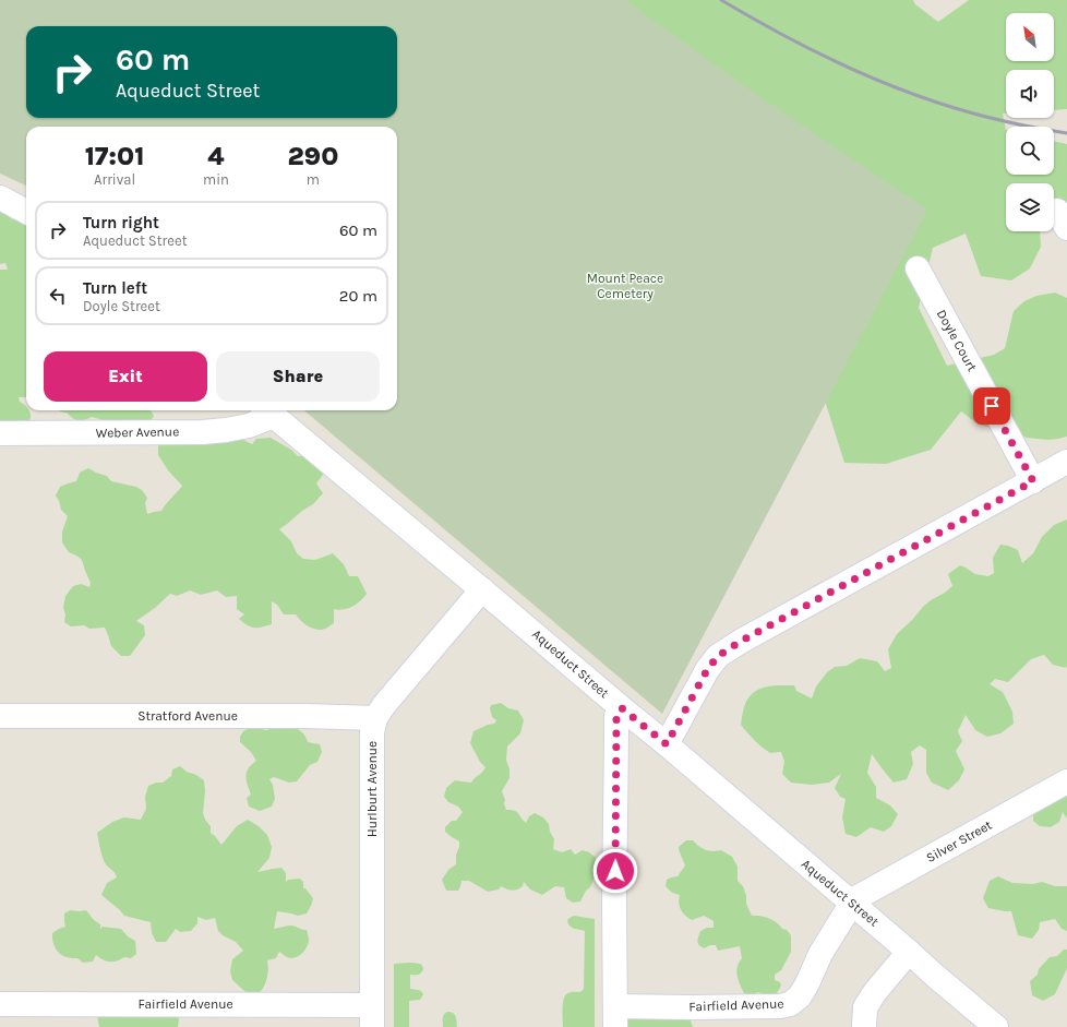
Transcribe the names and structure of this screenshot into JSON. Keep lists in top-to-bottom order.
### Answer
{
  "streets": {
    "street": [
      "Doyle Court",
      "Weber Avenue",
      "Aqueduct Street",
      "Stratford Avenue",
      "Hurlburt Avenue",
      "Silver Street",
      "Fairfield Avenue"
    ]
  },
  "crossings": [
    ["Weber Avenue", "Aqueduct Street"],
    ["Aqueduct Street", "Hurlburt Avenue"],
    ["Aqueduct Street", "Silver Street"],
    ["Aqueduct Street", "Fairfield Avenue"],
    ["Stratford Avenue", "Hurlburt Avenue"],
    ["Hurlburt Avenue", "Fairfield Avenue"],
    ["Silver Street", "Fairfield Avenue"]
  ],
  "parks": ["Mount Peace Cemetery"],
  "north": "top left",
  "page": {
    "turn": ["60 m", "Aqueduct Street"],
    "eta": [
      "17:01",
      "Arrival",
      "4",
      "min",
      "290",
      "m"
    ],
    "list": [
      {
        "name": "Turn right",
        "note": "Aqueduct Street",
        "value": "60 m"
      },
      {
        "name": "Turn left",
        "note": "Doyle Street",
        "value": "20 m"
      }
    ],
    "buttons": ["Exit", "Share"]
  }
}
